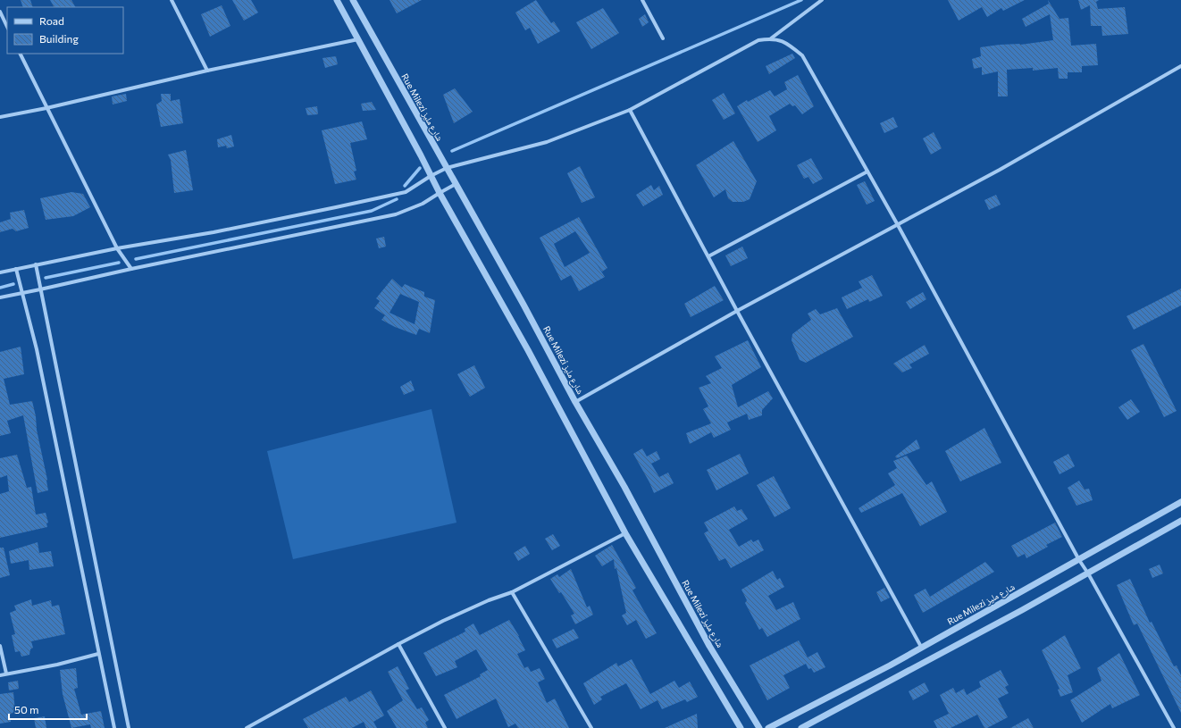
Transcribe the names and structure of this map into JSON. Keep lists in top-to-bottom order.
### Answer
{
  "streets": {
    "street": ["Rue Milezi شارع مليز"]
  },
  "legend": ["Road", "Building"],
  "scale_bar": "50 m"
}
